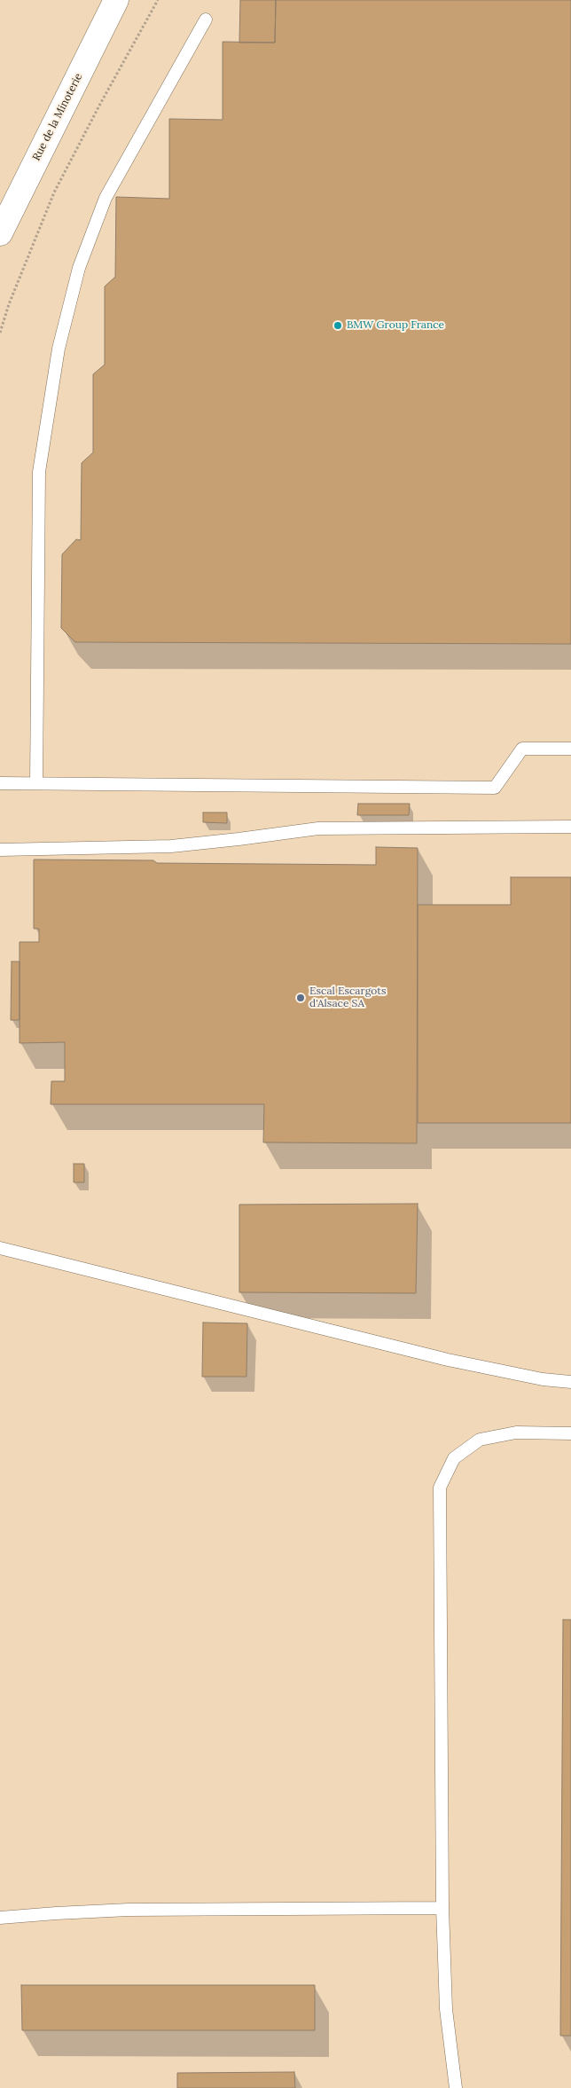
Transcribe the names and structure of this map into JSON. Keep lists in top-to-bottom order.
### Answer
{
  "streets": {
    "street": ["Rue de la Minoterie"]
  },
  "places": ["BMW Group France", "Escal Escargots d'Alsace SA"]
}
